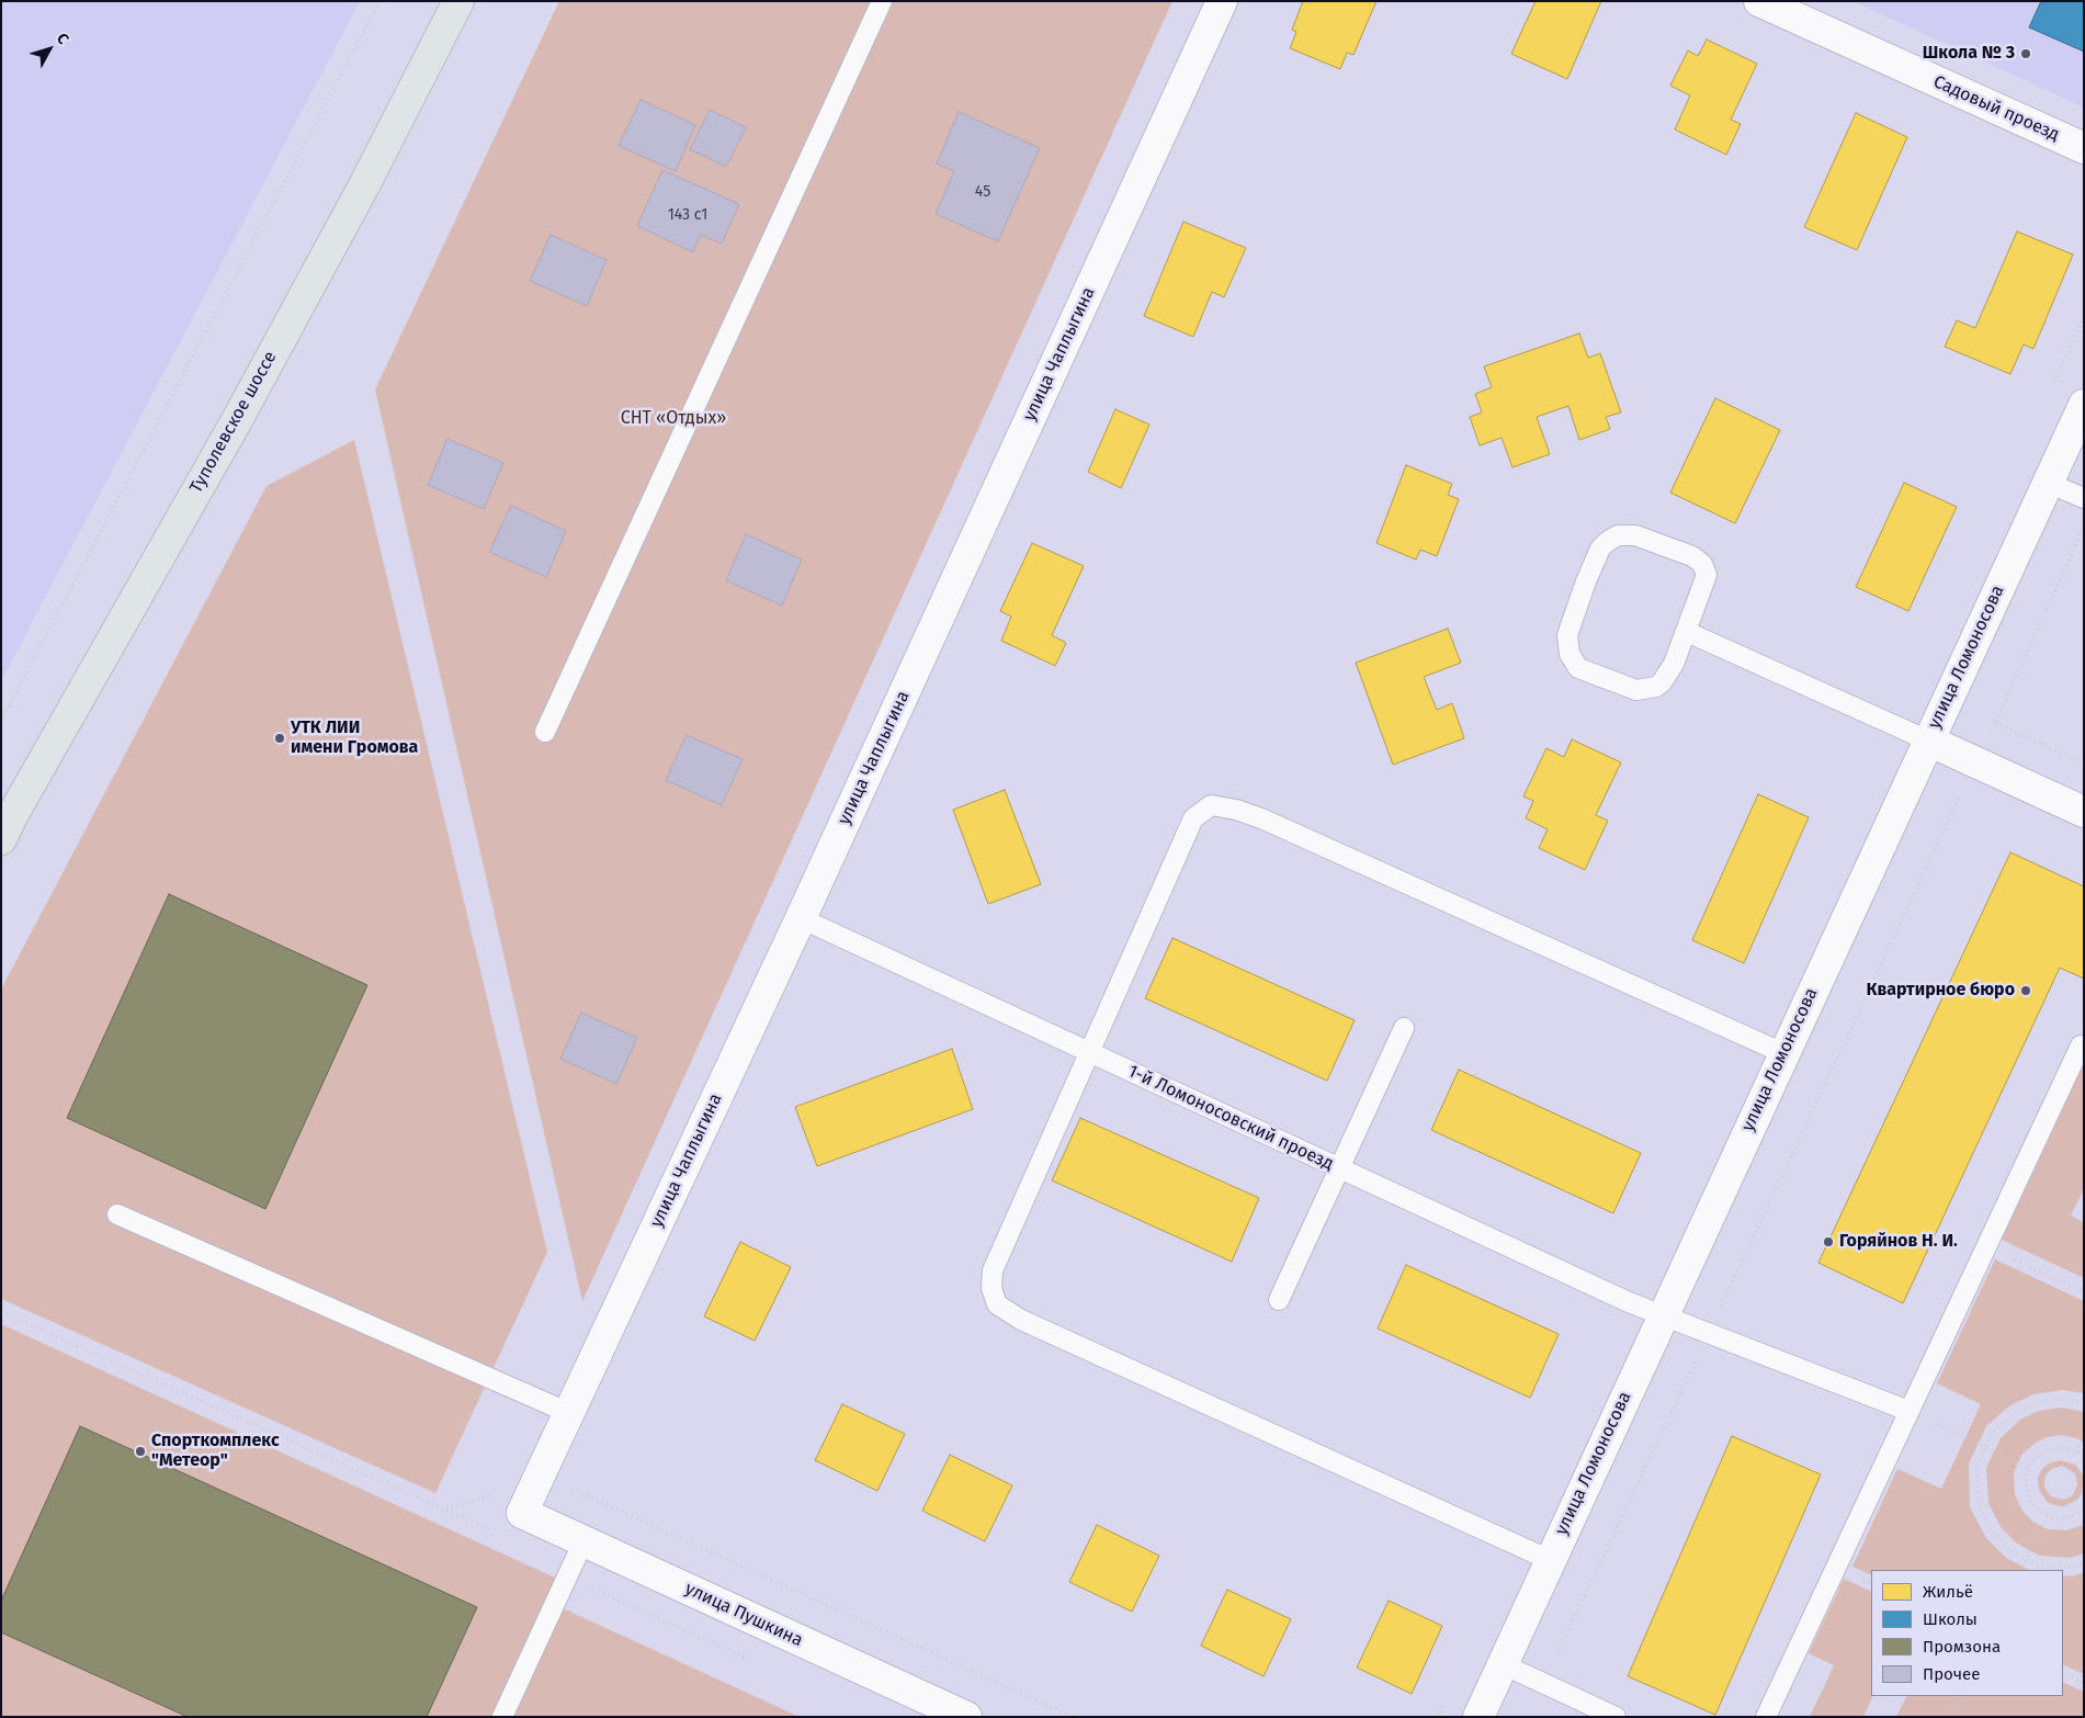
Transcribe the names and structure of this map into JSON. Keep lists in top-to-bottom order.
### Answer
{
  "streets": {
    "main road": ["Туполевское шоссе"],
    "street": [
      "Садовый проезд",
      "улица Чаплыгина",
      "улица Ломоносова",
      "улица Пушкина"
    ],
    "lane": ["1-й Ломоносовский проезд"]
  },
  "crossings": [
    ["улица Чаплыгина", "1-й Ломоносовский проезд"],
    ["улица Чаплыгина", "улица Пушкина"],
    ["улица Ломоносова", "1-й Ломоносовский проезд"]
  ],
  "parks": ["СНТ «Отдых»"],
  "places": [
    "Школа № 3",
    "УТК ЛИИ имени Громова",
    "Квартирное бюро",
    "Горяйнов Н. И.",
    "Спорткомплекс \"Метеор\""
  ],
  "house_numbers": ["45", "143 с1"],
  "legend": [
    "Жильё",
    "Школы",
    "Промзона",
    "Прочее"
  ],
  "north": "top right"
}
